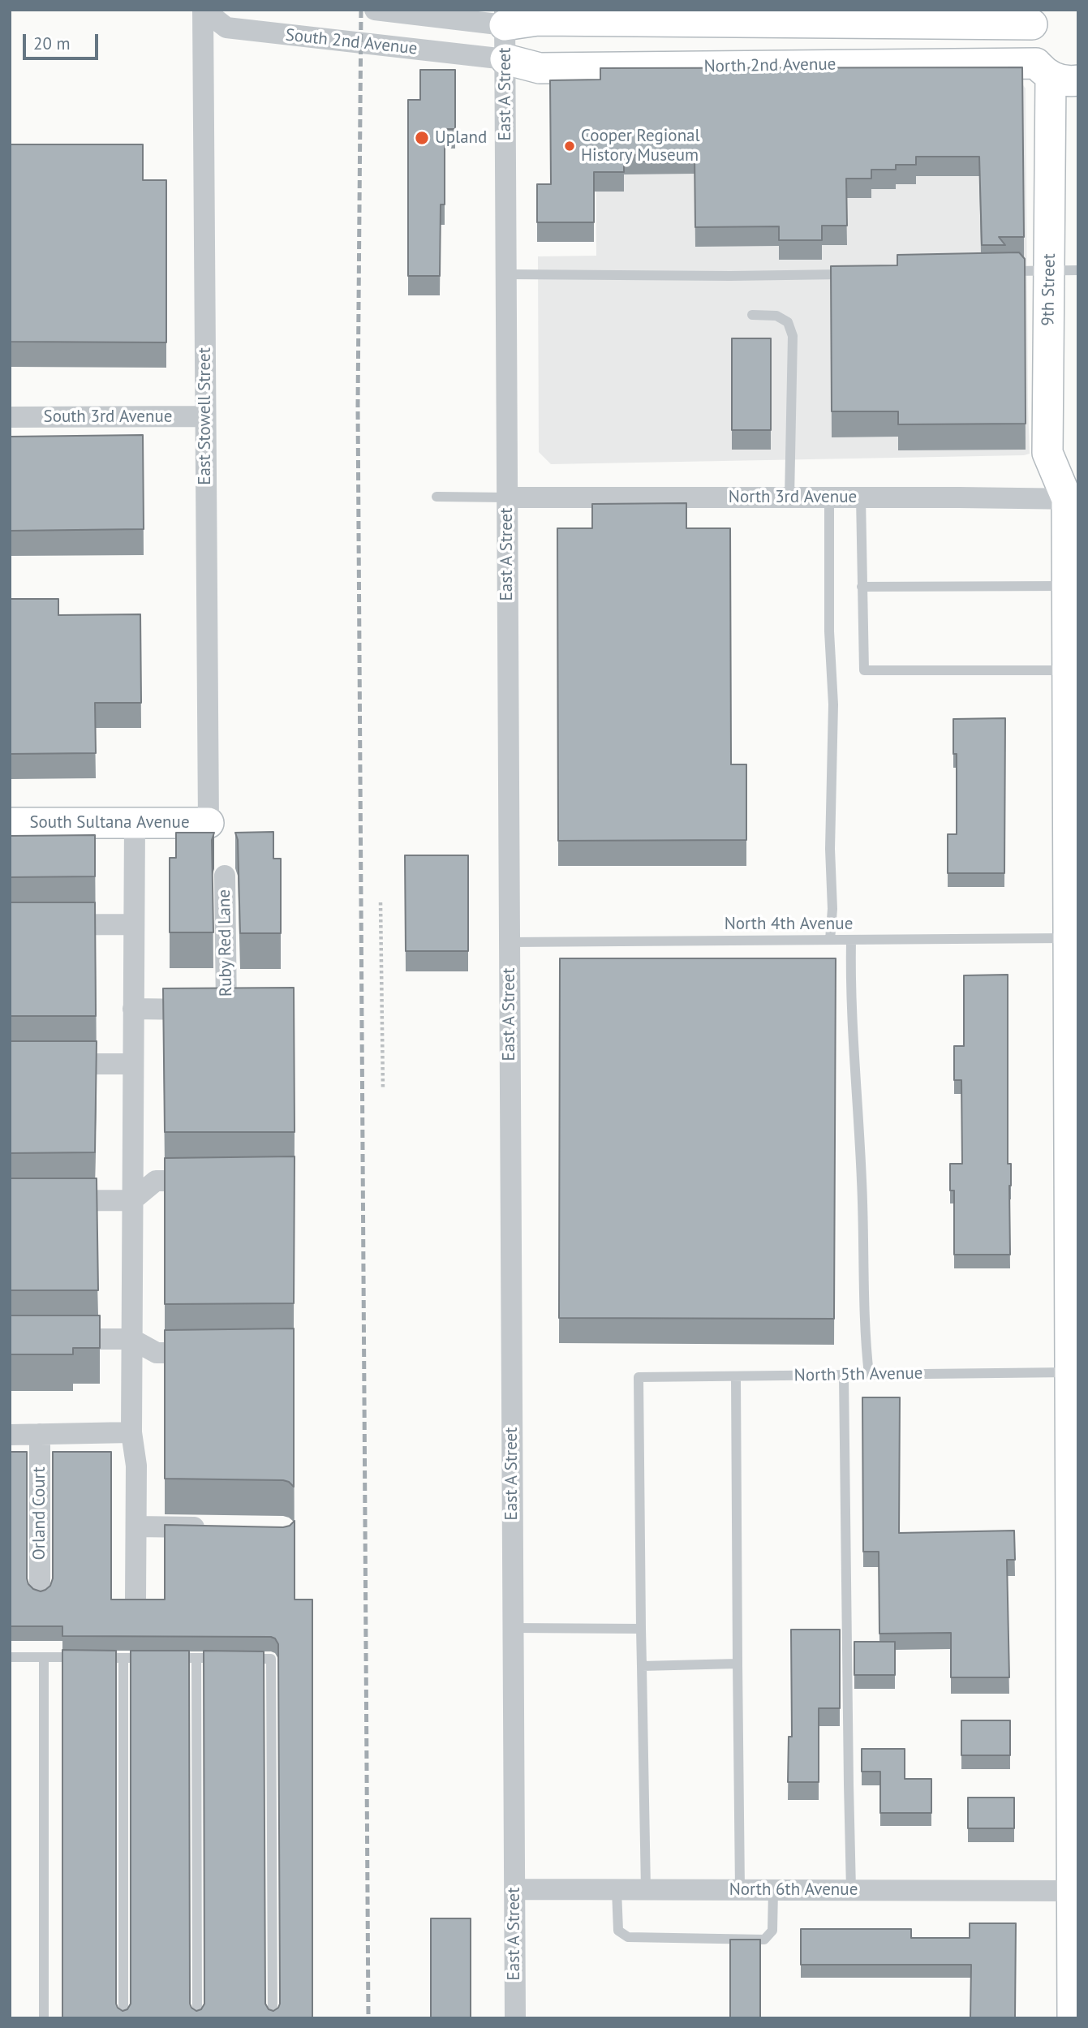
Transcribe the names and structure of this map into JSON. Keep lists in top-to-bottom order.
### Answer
{
  "streets": {
    "street": [
      "South 2nd Avenue",
      "North 2nd Avenue",
      "East A Street",
      "9th Street",
      "East Stowell Street",
      "South 3rd Avenue",
      "North 3rd Avenue",
      "South Sultana Avenue",
      "Ruby Red Lane",
      "Orland Court",
      "North 6th Avenue"
    ],
    "lane": ["North 4th Avenue", "North 5th Avenue"]
  },
  "crossings": [
    ["South 2nd Avenue", "North 2nd Avenue"],
    ["South 2nd Avenue", "East A Street"],
    ["South 2nd Avenue", "East Stowell Street"],
    ["North 2nd Avenue", "East A Street"],
    ["North 2nd Avenue", "9th Street"],
    ["East A Street", "North 3rd Avenue"],
    ["East A Street", "North 4th Avenue"],
    ["East A Street", "North 6th Avenue"],
    ["9th Street", "North 3rd Avenue"],
    ["9th Street", "North 4th Avenue"],
    ["9th Street", "North 5th Avenue"],
    ["9th Street", "North 6th Avenue"],
    ["East Stowell Street", "South 3rd Avenue"],
    ["East Stowell Street", "South Sultana Avenue"]
  ],
  "places": ["Upland", "Cooper Regional History Museum"],
  "scale_bar": "20 m"
}
